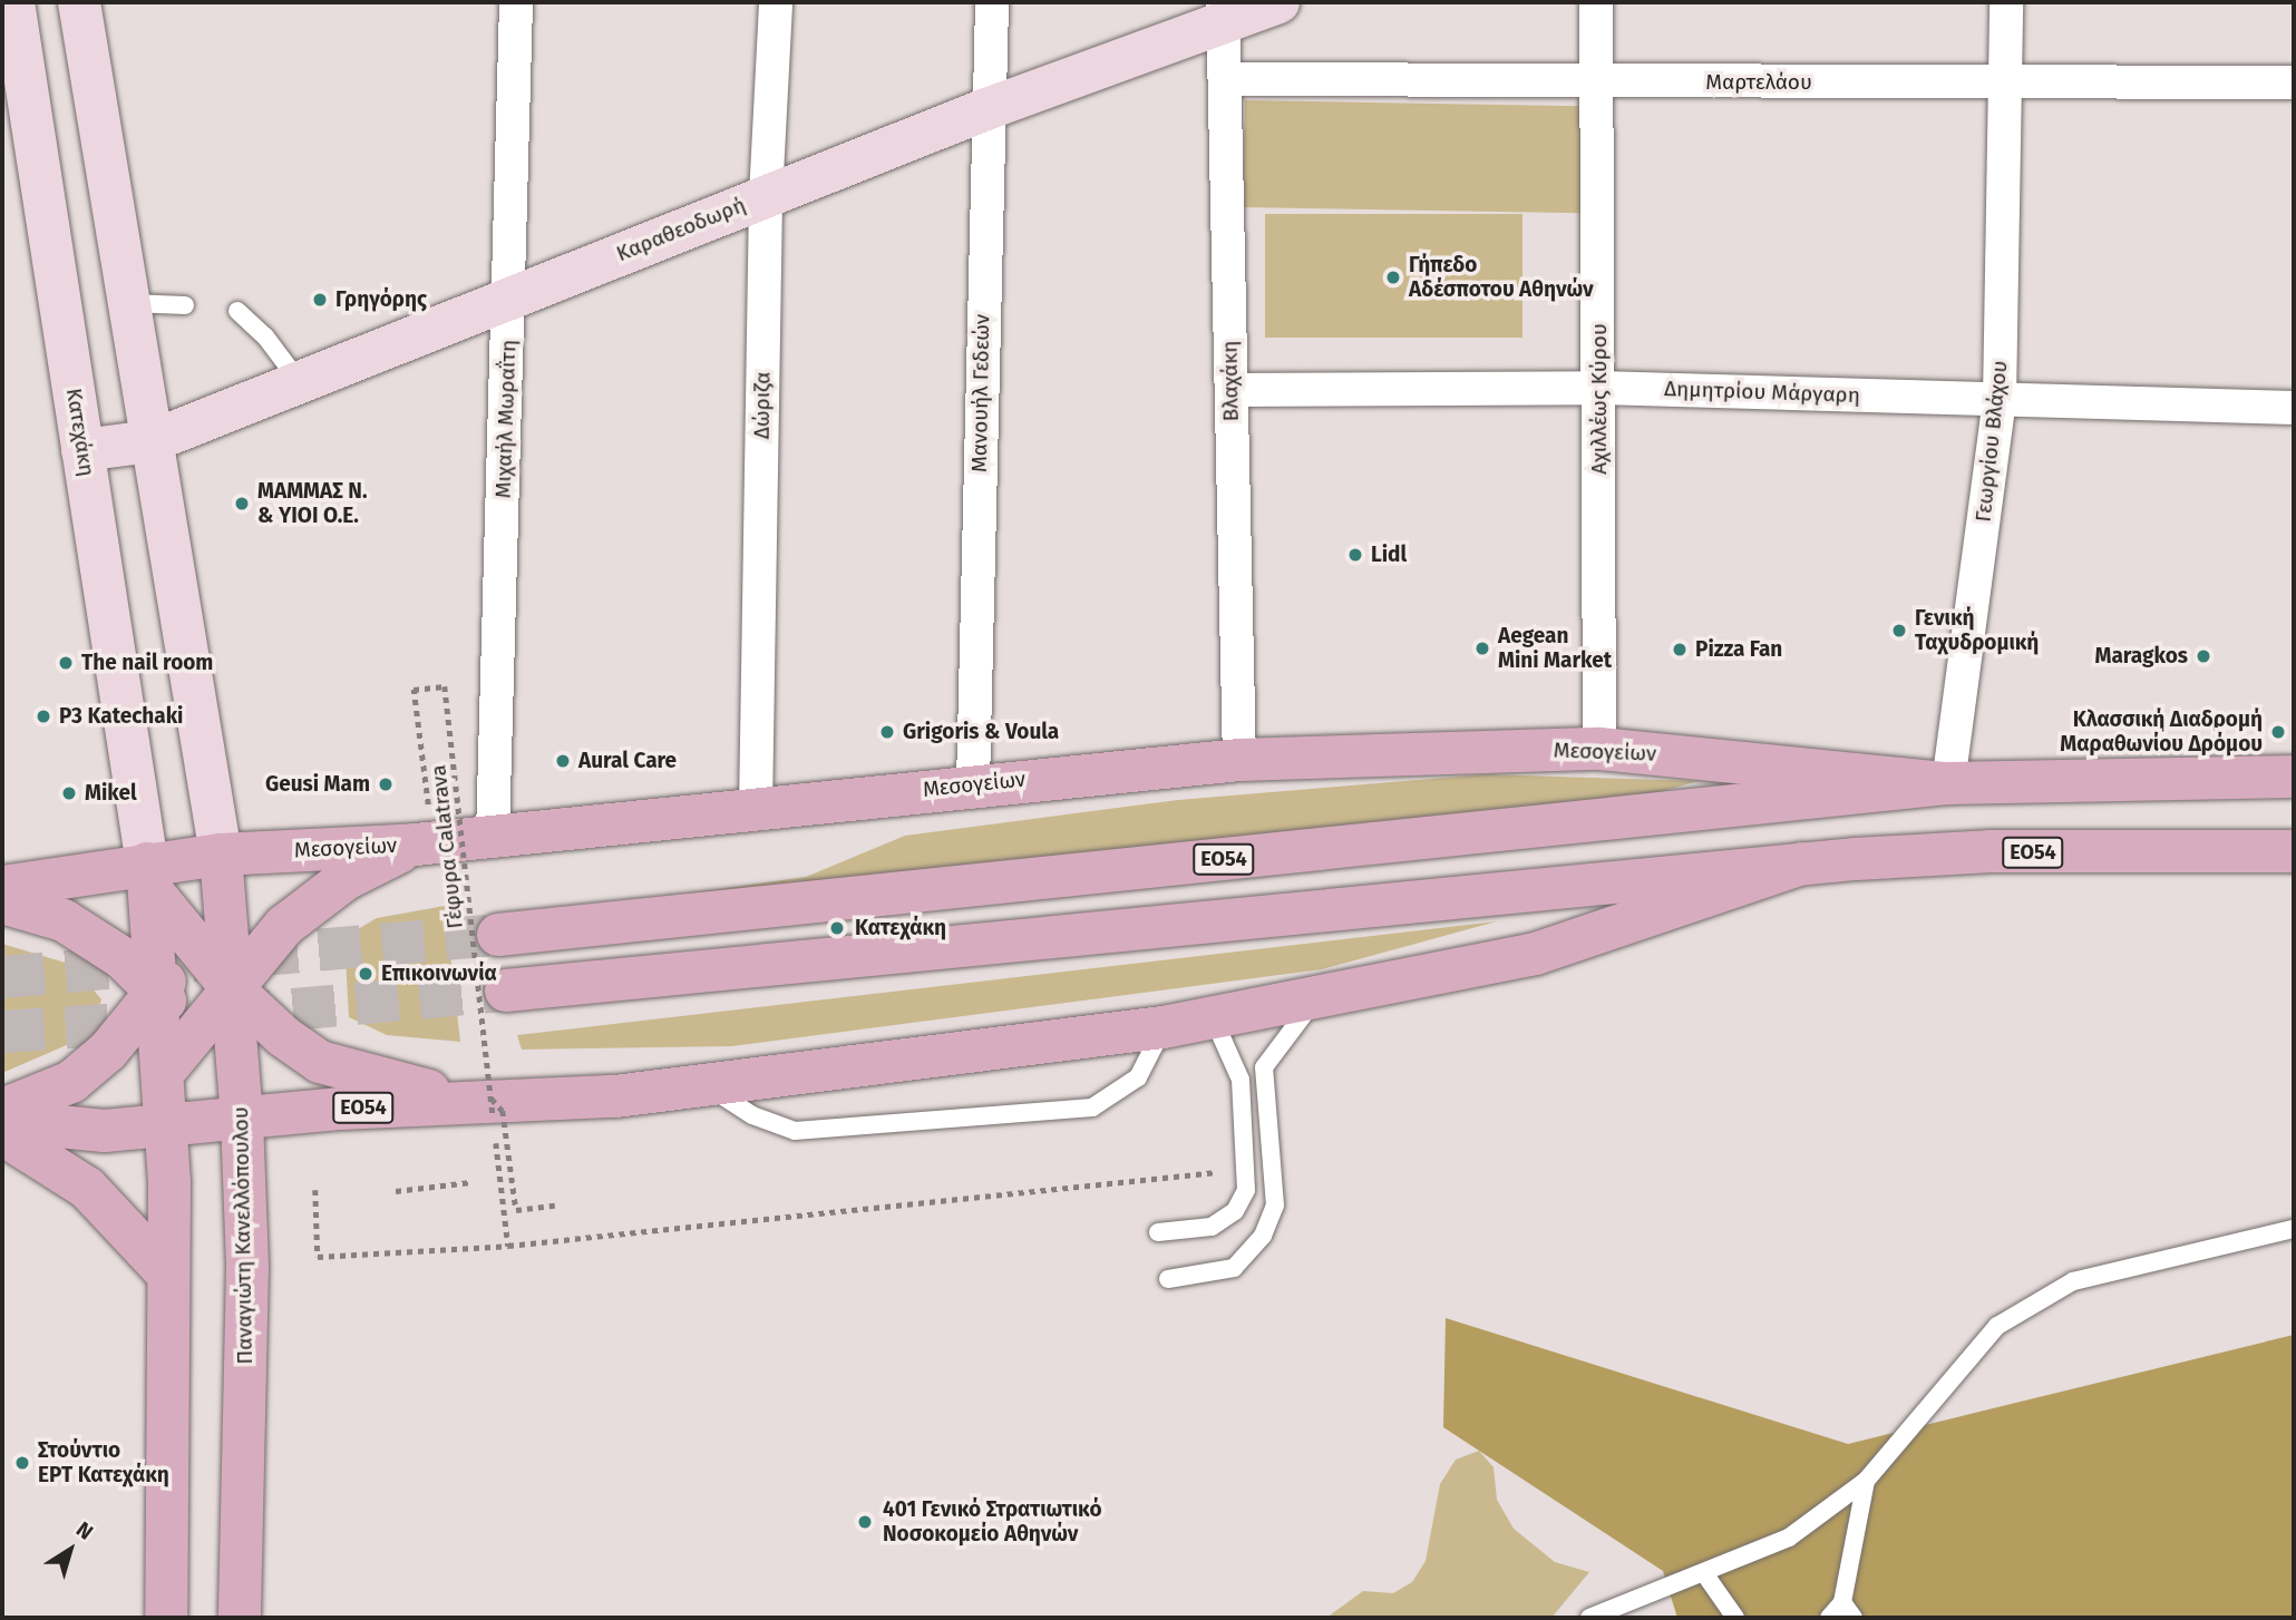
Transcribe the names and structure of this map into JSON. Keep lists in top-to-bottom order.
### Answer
{
  "streets": {
    "main road": [
      "Καραθεοδωρή",
      "Κατεχάκη",
      "Μεσογείων",
      "ΕΟ54",
      "Παναγιώτη Κανελλόπουλου"
    ],
    "street": [
      "Μαρτελάου",
      "Βλαχάκη",
      "Δημητρίου Μάργαρη",
      "Μανουήλ Γεδεών",
      "Αχιλλέως Κύρου",
      "Δώριζα",
      "Μιχαήλ Μωραΐτη",
      "Γεωργίου Βλάχου"
    ],
    "path": ["Γέφυρα Calatrava"]
  },
  "crossings": [
    ["Μαρτελάου", "Βλαχάκη"],
    ["Μαρτελάου", "Αχιλλέως Κύρου"],
    ["Μαρτελάου", "Γεωργίου Βλάχου"],
    ["Καραθεοδωρή", "Βλαχάκη"],
    ["Καραθεοδωρή", "Μανουήλ Γεδεών"],
    ["Καραθεοδωρή", "Δώριζα"],
    ["Καραθεοδωρή", "Μιχαήλ Μωραΐτη"],
    ["Καραθεοδωρή", "Κατεχάκη"],
    ["Βλαχάκη", "Δημητρίου Μάργαρη"],
    ["Βλαχάκη", "Μεσογείων"],
    ["Δημητρίου Μάργαρη", "Αχιλλέως Κύρου"],
    ["Δημητρίου Μάργαρη", "Γεωργίου Βλάχου"],
    ["Μανουήλ Γεδεών", "Μεσογείων"],
    ["Αχιλλέως Κύρου", "Μεσογείων"],
    ["Δώριζα", "Μεσογείων"],
    ["Μιχαήλ Μωραΐτη", "Μεσογείων"],
    ["Κατεχάκη", "Μεσογείων"],
    ["Γεωργίου Βλάχου", "Μεσογείων"],
    ["Μεσογείων", "Γέφυρα Calatrava"],
    ["Μεσογείων", "Παναγιώτη Κανελλόπουλου"],
    ["Γέφυρα Calatrava", "ΕΟ54"],
    ["ΕΟ54", "Παναγιώτη Κανελλόπουλου"]
  ],
  "places": [
    "Γήπεδο Αδέσποτου Αθηνών",
    "Γρηγόρης",
    "ΜΑΜΜΑΣ Ν. & ΥΙΟΙ Ο.Ε.",
    "Lidl",
    "Γενική Ταχυδρομική",
    "Aegean Mini Market",
    "Pizza Fan",
    "Maragkos",
    "The nail room",
    "P3 Katechaki",
    "Grigoris & Voula",
    "Κλασσική Διαδρομή Μαραθωνίου Δρόμου",
    "Aural Care",
    "Geusi Mam",
    "Mikel",
    "Κατεχάκη",
    "Επικοινωνία",
    "Στούντιο ΕΡΤ Κατεχάκη",
    "401 Γενικό Στρατιωτικό Νοσοκομείο Αθηνών"
  ],
  "north": "top right"
}
